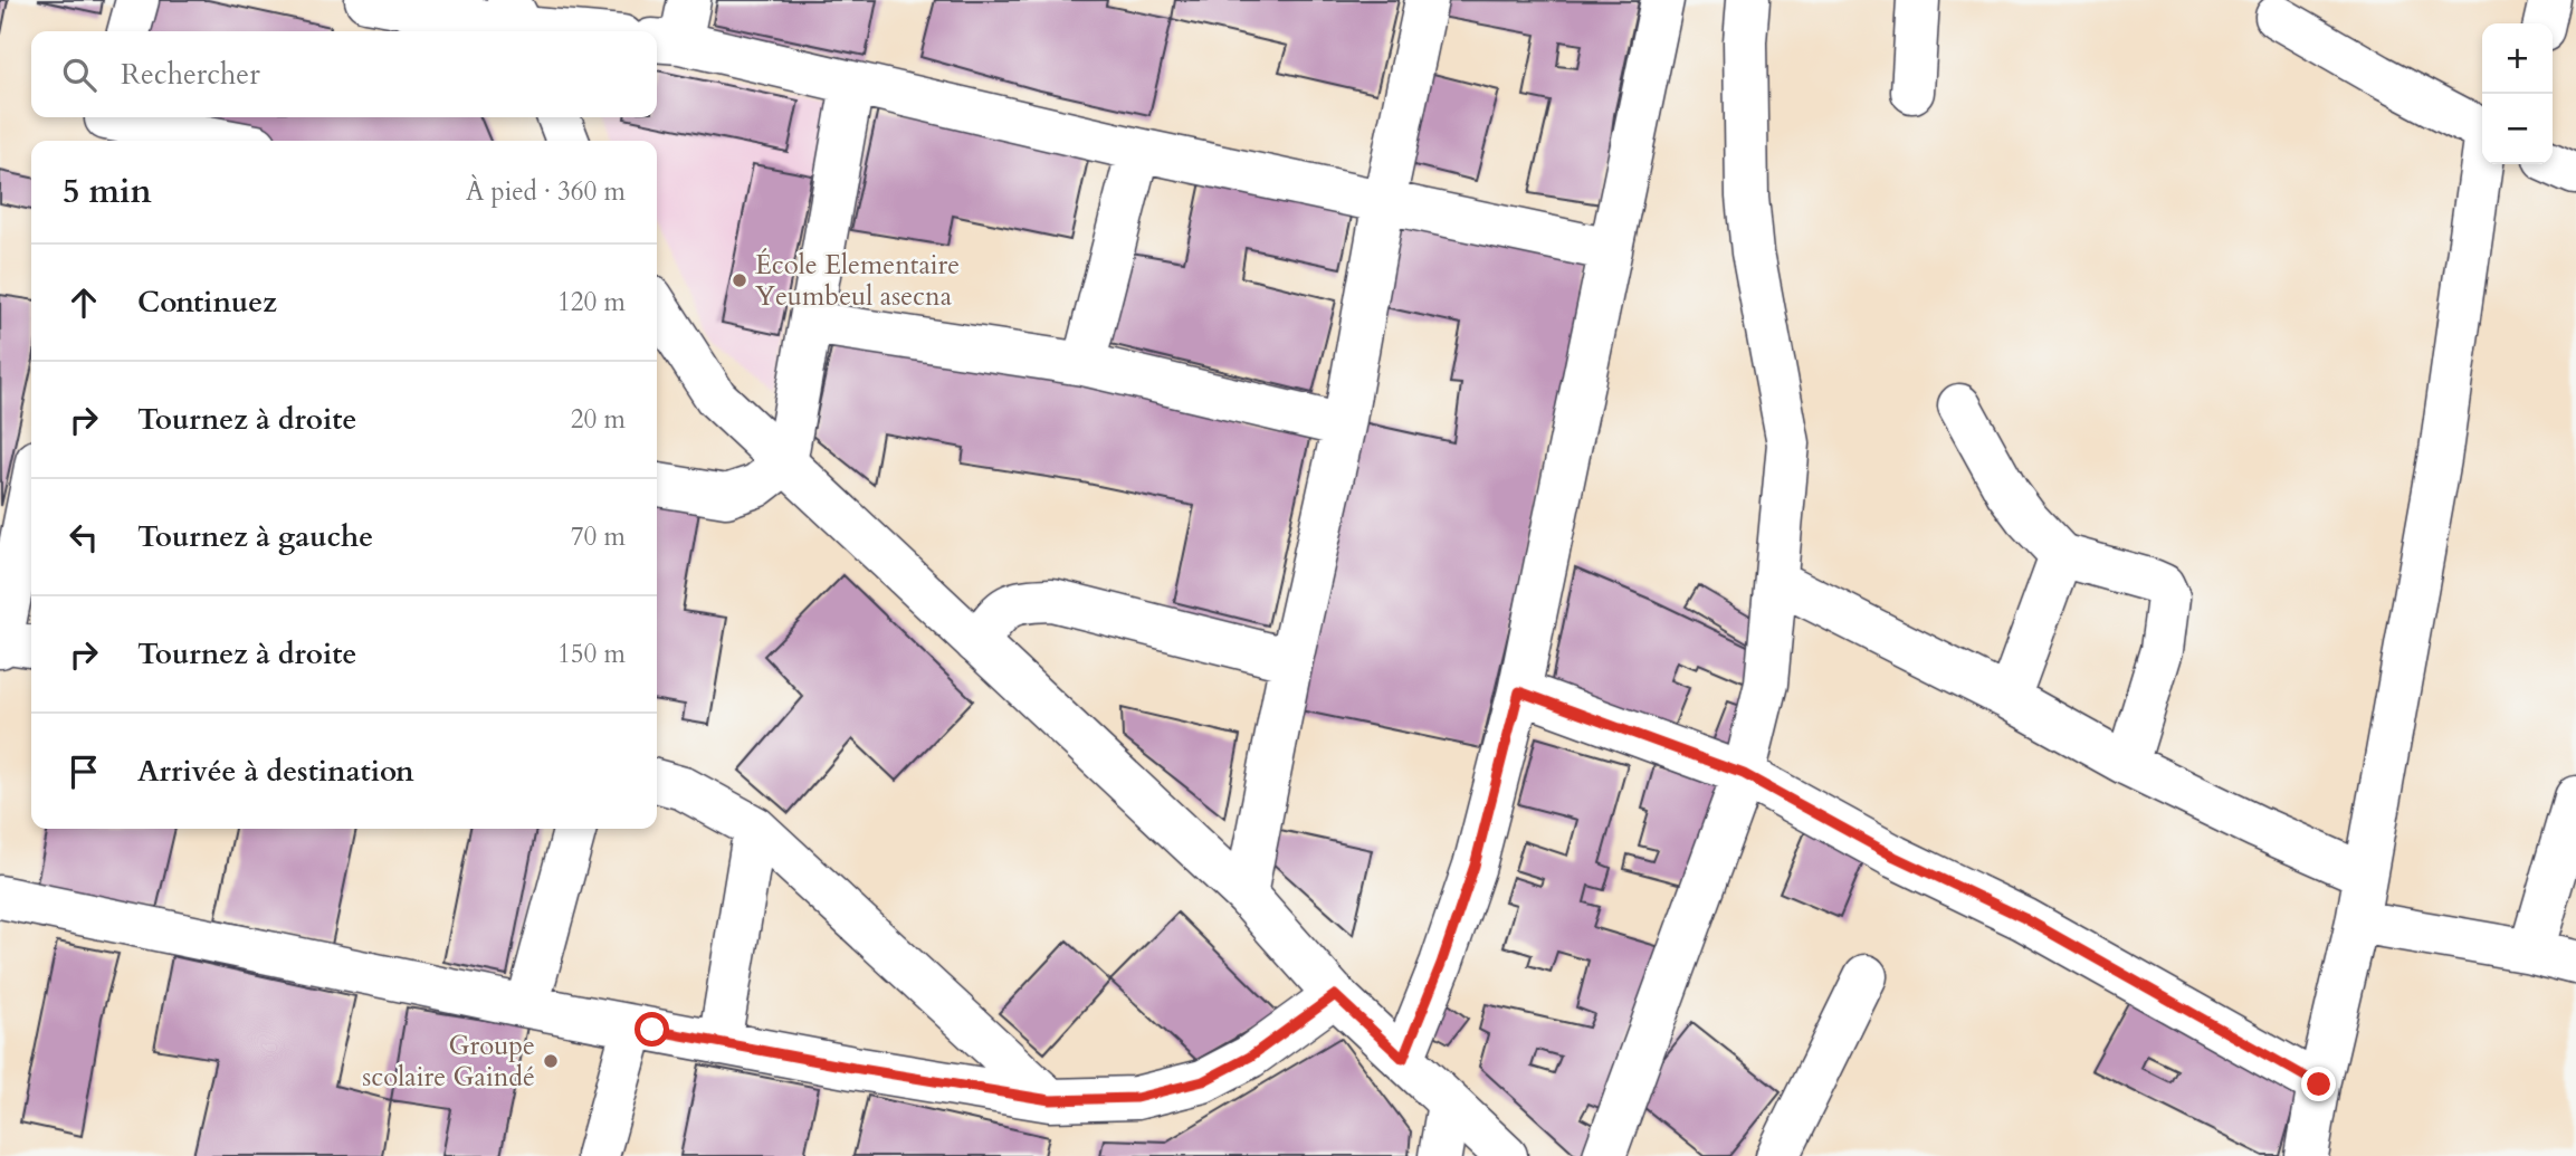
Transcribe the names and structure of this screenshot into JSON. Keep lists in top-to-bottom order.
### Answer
{
  "places": ["École Elementaire Yeumbeul asecna", "Groupe scolaire Gaindé"],
  "page": {
    "map_buttons": ["+", "−"],
    "search": "Rechercher",
    "heading": ["5 min", "À pied · 360 m"],
    "list": [
      ["Continuez", "120 m"],
      ["Tournez à droite", "20 m"],
      ["Tournez à gauche", "70 m"],
      ["Tournez à droite", "150 m"],
      "Arrivée à destination"
    ]
  }
}
